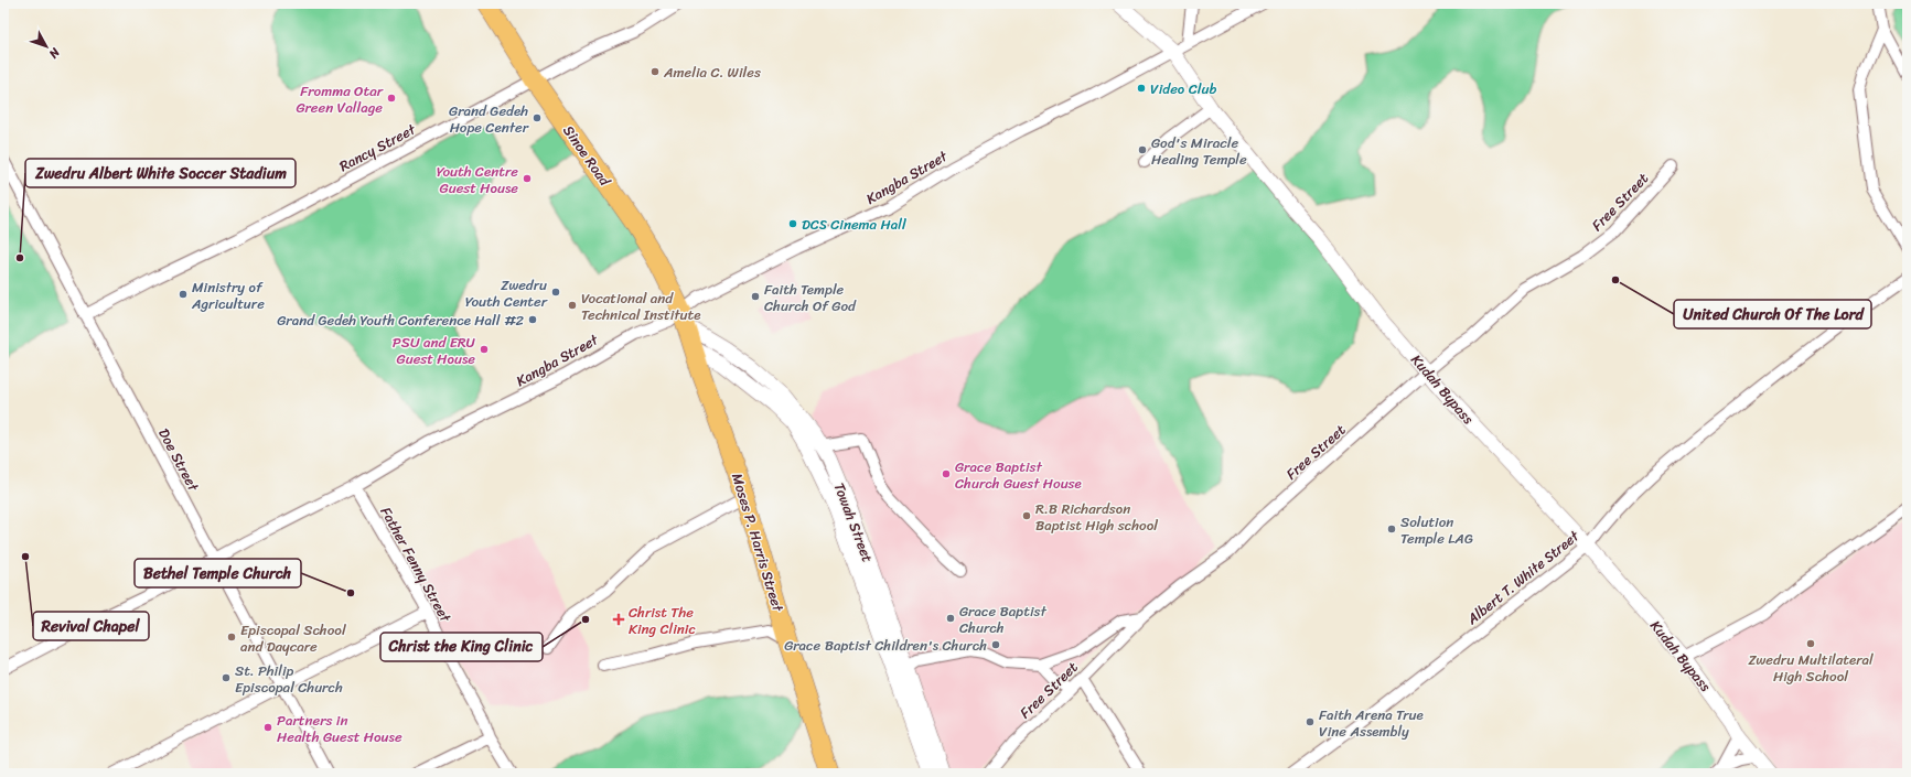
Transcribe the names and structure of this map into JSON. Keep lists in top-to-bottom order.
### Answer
{
  "streets": {
    "highway": ["Sinoe Road", "Moses P. Harris Street"],
    "street": [
      "Rancy Street",
      "Kangba Street",
      "Free Street",
      "Kudah Bypass",
      "Doe Street",
      "Towah Street",
      "Father Fenny Street",
      "Albert T. White Street"
    ]
  },
  "crossings": [
    ["Rancy Street", "Sinoe Road"],
    ["Rancy Street", "Doe Street"],
    ["Sinoe Road", "Kangba Street"],
    ["Sinoe Road", "Towah Street"],
    ["Sinoe Road", "Moses P. Harris Street"],
    ["Kangba Street", "Kudah Bypass"],
    ["Kangba Street", "Doe Street"],
    ["Kangba Street", "Towah Street"],
    ["Kangba Street", "Moses P. Harris Street"],
    ["Kangba Street", "Father Fenny Street"],
    ["Free Street", "Kudah Bypass"],
    ["Kudah Bypass", "Albert T. White Street"],
    ["Towah Street", "Moses P. Harris Street"]
  ],
  "places": {
    "other": [
      "Amelia C. Wiles",
      "Video Club",
      "Fromma Otar Green Vallage",
      "Grand Gedeh Hope Center",
      "God's Miracle Healing Temple",
      "Youth Centre Guest House",
      "DCS Cinema Hall",
      "Zwedru Albert White Soccer Stadium",
      "United Church Of The Lord",
      "Zwedru Youth Center",
      "Ministry of Agriculture",
      "Faith Temple Church Of God",
      "Vocational and Technical Institute",
      "Grand Gedeh Youth Conference Hall #2",
      "PSU and ERU Guest House",
      "Grace Baptist Church Guest House",
      "R.B Richardson Baptist High school",
      "Solution Temple LAG",
      "Revival Chapel",
      "Bethel Temple Church",
      "Grace Baptist Church",
      "Christ the King Clinic",
      "Episcopal School and Daycare",
      "Zwedru Multilateral High School",
      "Grace Baptist Children's Church",
      "St. Philip Episcopal Church",
      "Faith Arena True Vine Assembly",
      "Partners in Health Guest House"
    ],
    "health": ["Christ The King Clinic"]
  },
  "north": "bottom right"
}
